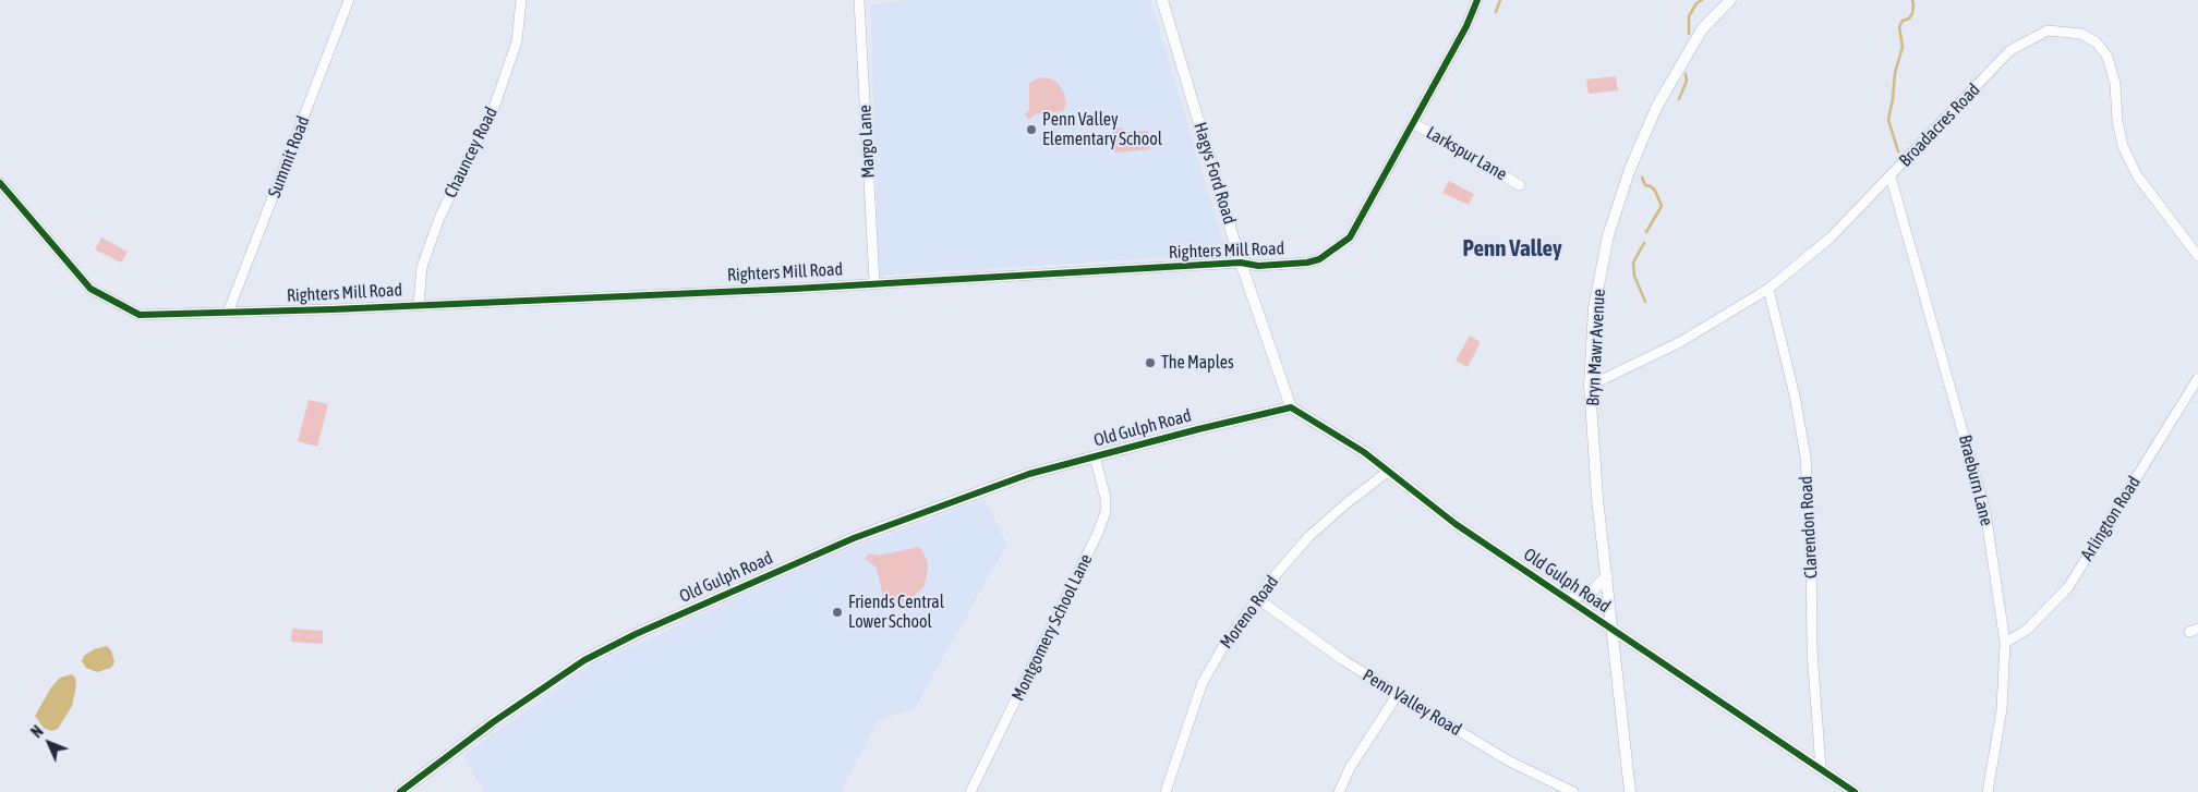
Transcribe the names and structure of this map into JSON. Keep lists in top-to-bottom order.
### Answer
{
  "streets": {
    "street": [
      "Broadacres Road",
      "Margo Lane",
      "Chauncey Road",
      "Larkspur Lane",
      "Summit Road",
      "Hagys Ford Road",
      "Righters Mill Road",
      "Bryn Mawr Avenue",
      "Old Gulph Road",
      "Braeburn Lane",
      "Arlington Road",
      "Clarendon Road",
      "Moreno Road",
      "Montgomery School Lane",
      "Penn Valley Road"
    ]
  },
  "crossings": [
    ["Broadacres Road", "Bryn Mawr Avenue"],
    ["Broadacres Road", "Braeburn Lane"],
    ["Broadacres Road", "Clarendon Road"],
    ["Margo Lane", "Righters Mill Road"],
    ["Chauncey Road", "Righters Mill Road"],
    ["Larkspur Lane", "Righters Mill Road"],
    ["Summit Road", "Righters Mill Road"],
    ["Hagys Ford Road", "Righters Mill Road"],
    ["Hagys Ford Road", "Old Gulph Road"],
    ["Bryn Mawr Avenue", "Old Gulph Road"],
    ["Old Gulph Road", "Clarendon Road"],
    ["Old Gulph Road", "Moreno Road"],
    ["Old Gulph Road", "Montgomery School Lane"],
    ["Braeburn Lane", "Arlington Road"],
    ["Moreno Road", "Penn Valley Road"]
  ],
  "districts": ["Penn Valley"],
  "places": ["Penn Valley Elementary School", "The Maples", "Friends Central Lower School"],
  "north": "top left"
}
